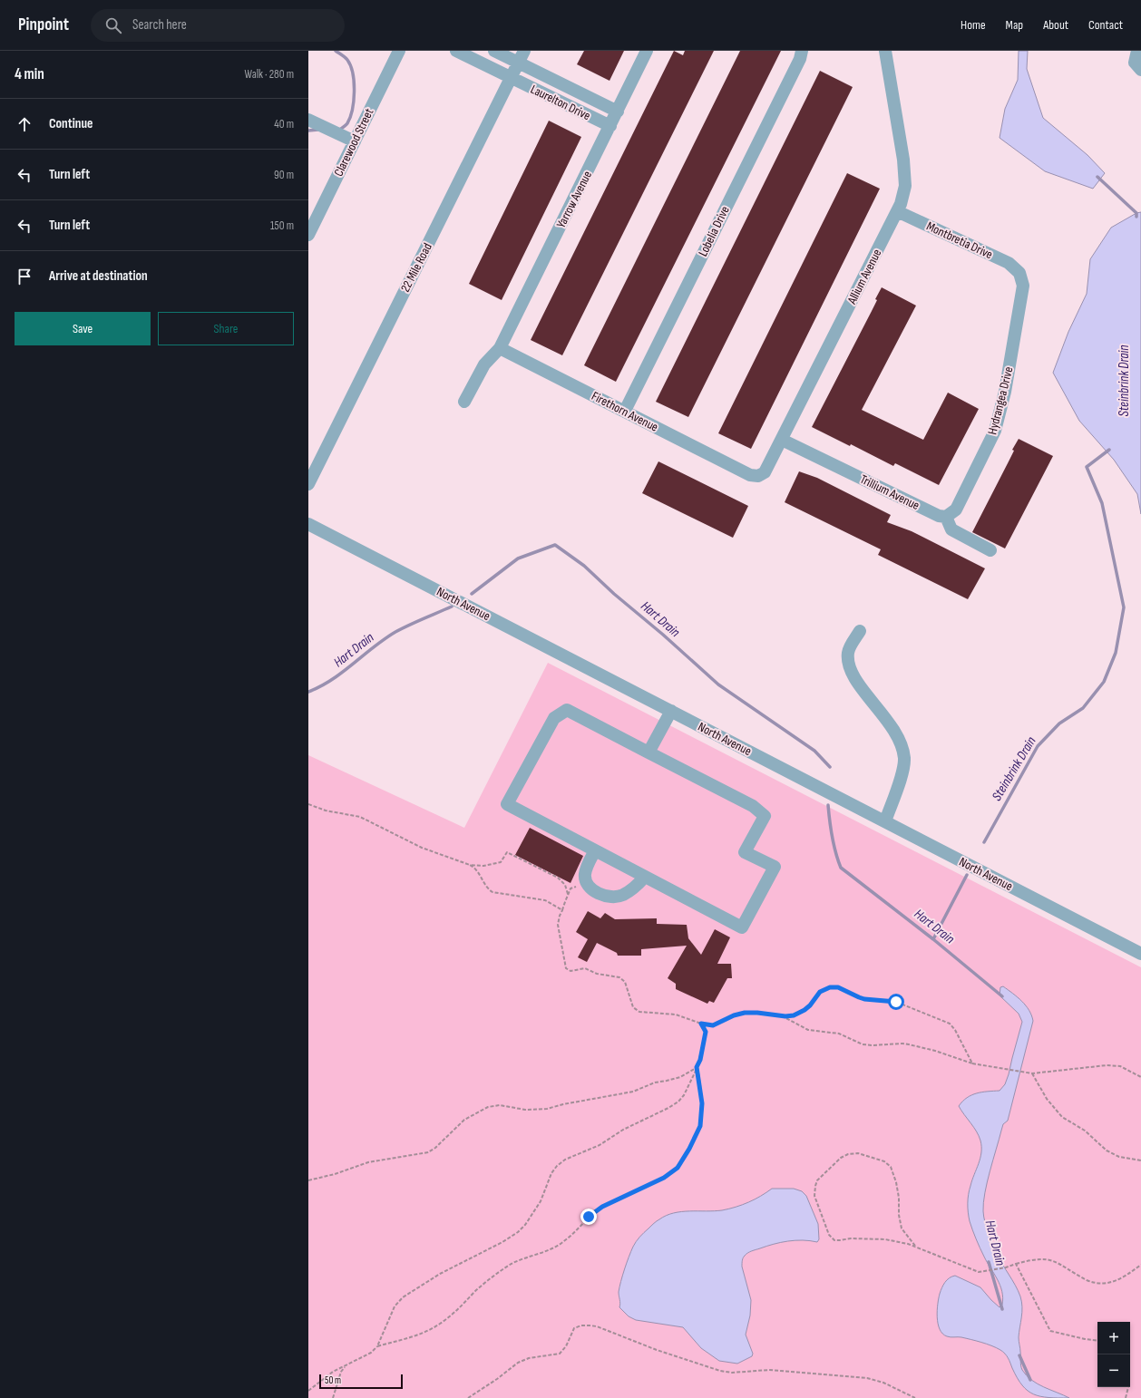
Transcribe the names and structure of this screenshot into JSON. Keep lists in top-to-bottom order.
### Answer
{
  "streets": {
    "street": [
      "Laurelton Drive",
      "Clarewood Street",
      "Yarrow Avenue",
      "Lobelia Drive",
      "Montbretia Drive",
      "22 Mile Road",
      "Allium Avenue",
      "Hydrangea Drive",
      "Firethorn Avenue",
      "Trillium Avenue",
      "North Avenue"
    ]
  },
  "crossings": [
    ["Laurelton Drive", "Yarrow Avenue"],
    ["Laurelton Drive", "22 Mile Road"],
    ["Yarrow Avenue", "Firethorn Avenue"],
    ["Lobelia Drive", "Firethorn Avenue"],
    ["Montbretia Drive", "Allium Avenue"],
    ["Montbretia Drive", "Hydrangea Drive"],
    ["Allium Avenue", "Firethorn Avenue"],
    ["Allium Avenue", "Trillium Avenue"],
    ["Hydrangea Drive", "Trillium Avenue"]
  ],
  "water": ["Steinbrink Drain", "Hart Drain"],
  "scale_bar": "50 m",
  "page": {
    "header": "Pinpoint",
    "search": "Search here",
    "nav": [
      "Home",
      "Map",
      "About",
      "Contact"
    ],
    "heading": ["4 min", "Walk · 280 m"],
    "list": [
      ["Continue", "40 m"],
      ["Turn left", "90 m"],
      ["Turn left", "150 m"],
      "Arrive at destination"
    ],
    "buttons": ["Save", "Share"],
    "map_buttons": ["+", "−"],
    "scale": "50 m"
  }
}
